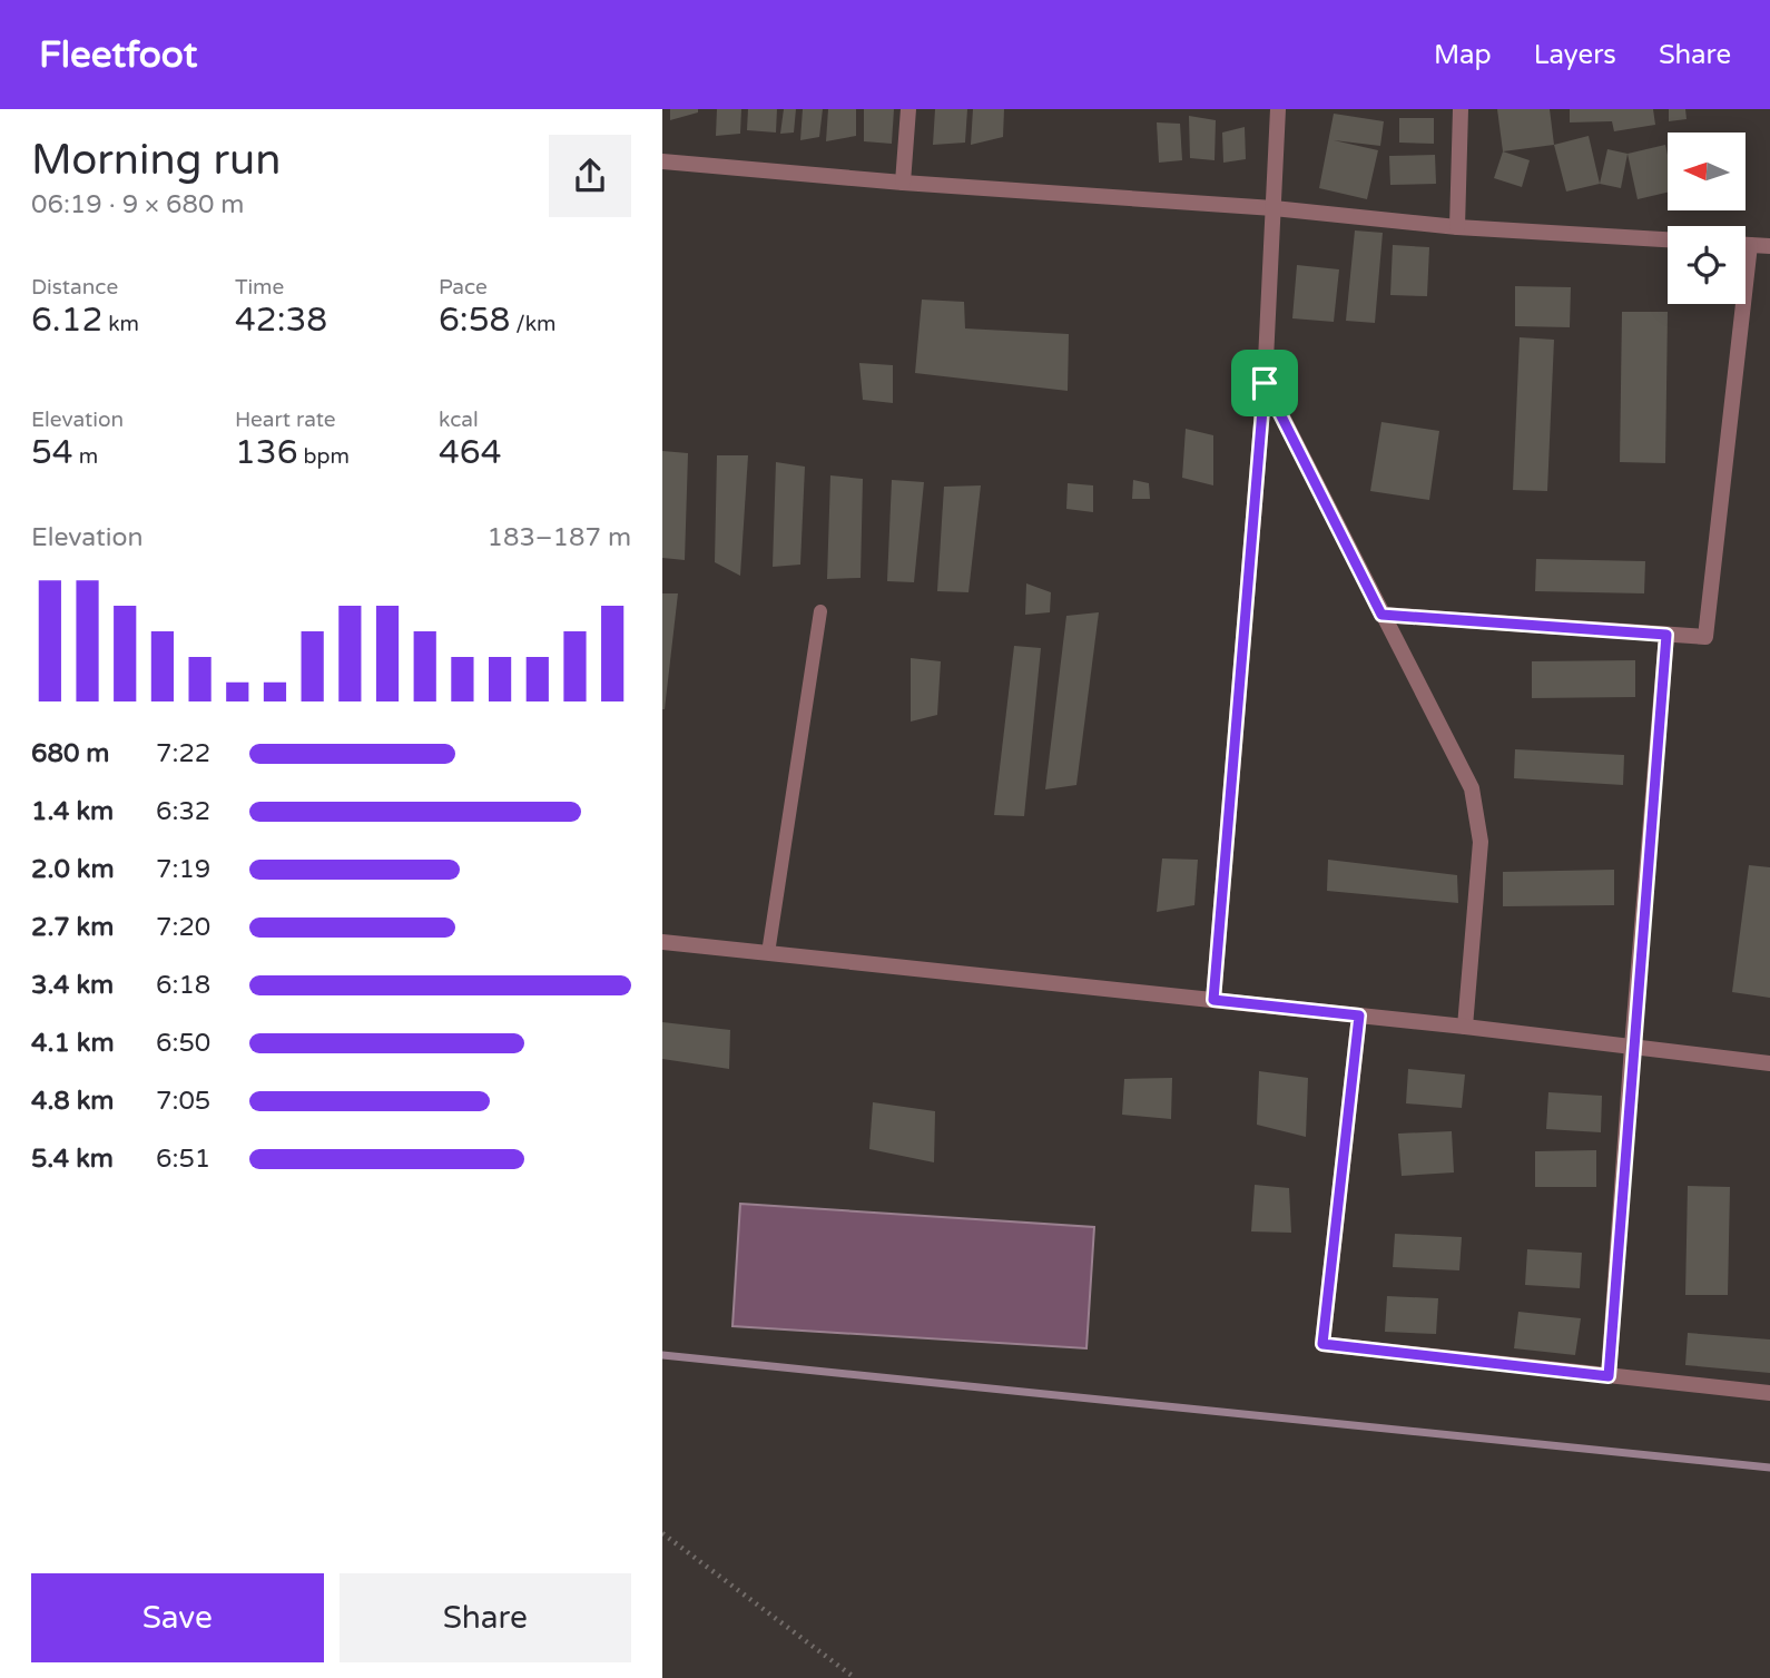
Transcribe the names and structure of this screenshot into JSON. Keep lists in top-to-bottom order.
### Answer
{
  "north": "left",
  "page": {
    "header": "Fleetfoot",
    "nav": ["Map", "Layers", "Share"],
    "heading": ["Morning run", "06:19 · 9 × 680 m"],
    "stats": [
      ["Distance", "6.12 km"],
      ["Time", "42:38"],
      ["Pace", "6:58 /km"],
      ["Elevation", "54 m"],
      ["Heart rate", "136 bpm"],
      ["kcal", "464"]
    ],
    "chart": ["Elevation", "183–187 m"],
    "list": [
      {
        "name": "680 m",
        "note": "7:22"
      },
      {
        "name": "1.4 km",
        "note": "6:32"
      },
      {
        "name": "2.0 km",
        "note": "7:19"
      },
      {
        "name": "2.7 km",
        "note": "7:20"
      },
      {
        "name": "3.4 km",
        "note": "6:18"
      },
      {
        "name": "4.1 km",
        "note": "6:50"
      },
      {
        "name": "4.8 km",
        "note": "7:05"
      },
      {
        "name": "5.4 km",
        "note": "6:51"
      }
    ],
    "buttons": ["Save", "Share"]
  }
}
